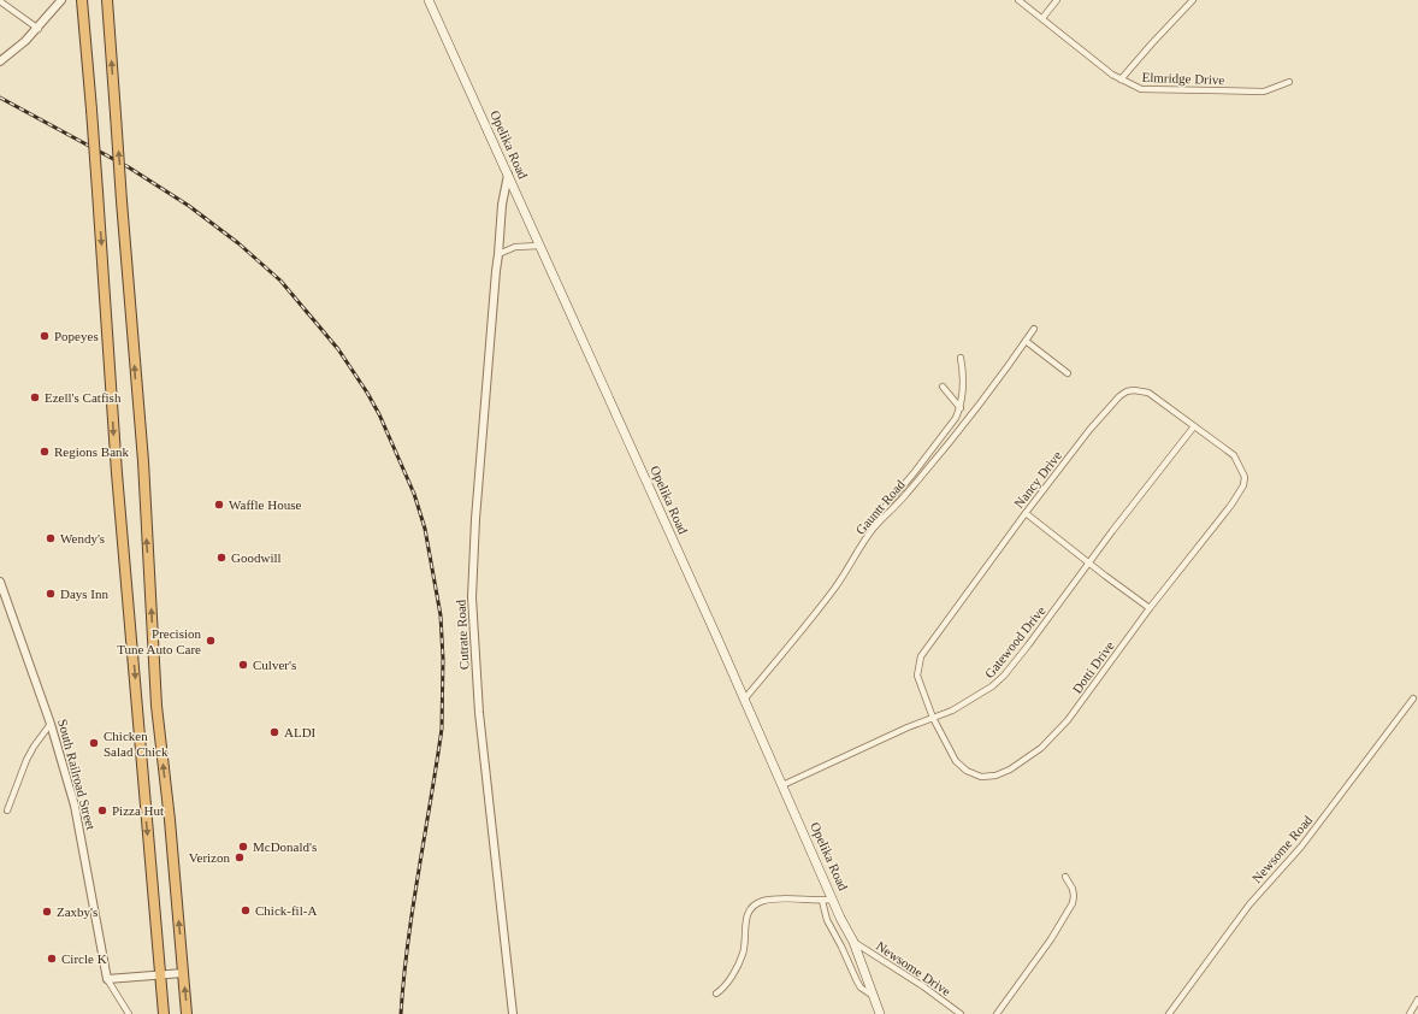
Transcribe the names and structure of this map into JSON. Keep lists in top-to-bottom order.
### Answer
{
  "streets": {
    "main road": ["Opelika Road"],
    "street": [
      "Elmridge Drive",
      "Nancy Drive",
      "Gauntt Road",
      "Cutrate Road",
      "Gatewood Drive",
      "Dotti Drive",
      "South Railroad Street",
      "Newsome Road",
      "Newsome Drive"
    ]
  },
  "crossings": [
    ["Opelika Road", "Gauntt Road"],
    ["Opelika Road", "Cutrate Road"],
    ["Opelika Road", "Gatewood Drive"],
    ["Opelika Road", "Newsome Drive"],
    ["Nancy Drive", "Gatewood Drive"],
    ["Nancy Drive", "Dotti Drive"],
    ["Gatewood Drive", "Dotti Drive"]
  ],
  "places": [
    "Popeyes",
    "Ezell's Catfish",
    "Regions Bank",
    "Waffle House",
    "Wendy's",
    "Goodwill",
    "Days Inn",
    "Precision Tune Auto Care",
    "Culver's",
    "ALDI",
    "Chicken Salad Chick",
    "Pizza Hut",
    "McDonald's",
    "Verizon",
    "Chick-fil-A",
    "Zaxby's",
    "Circle K"
  ]
}
